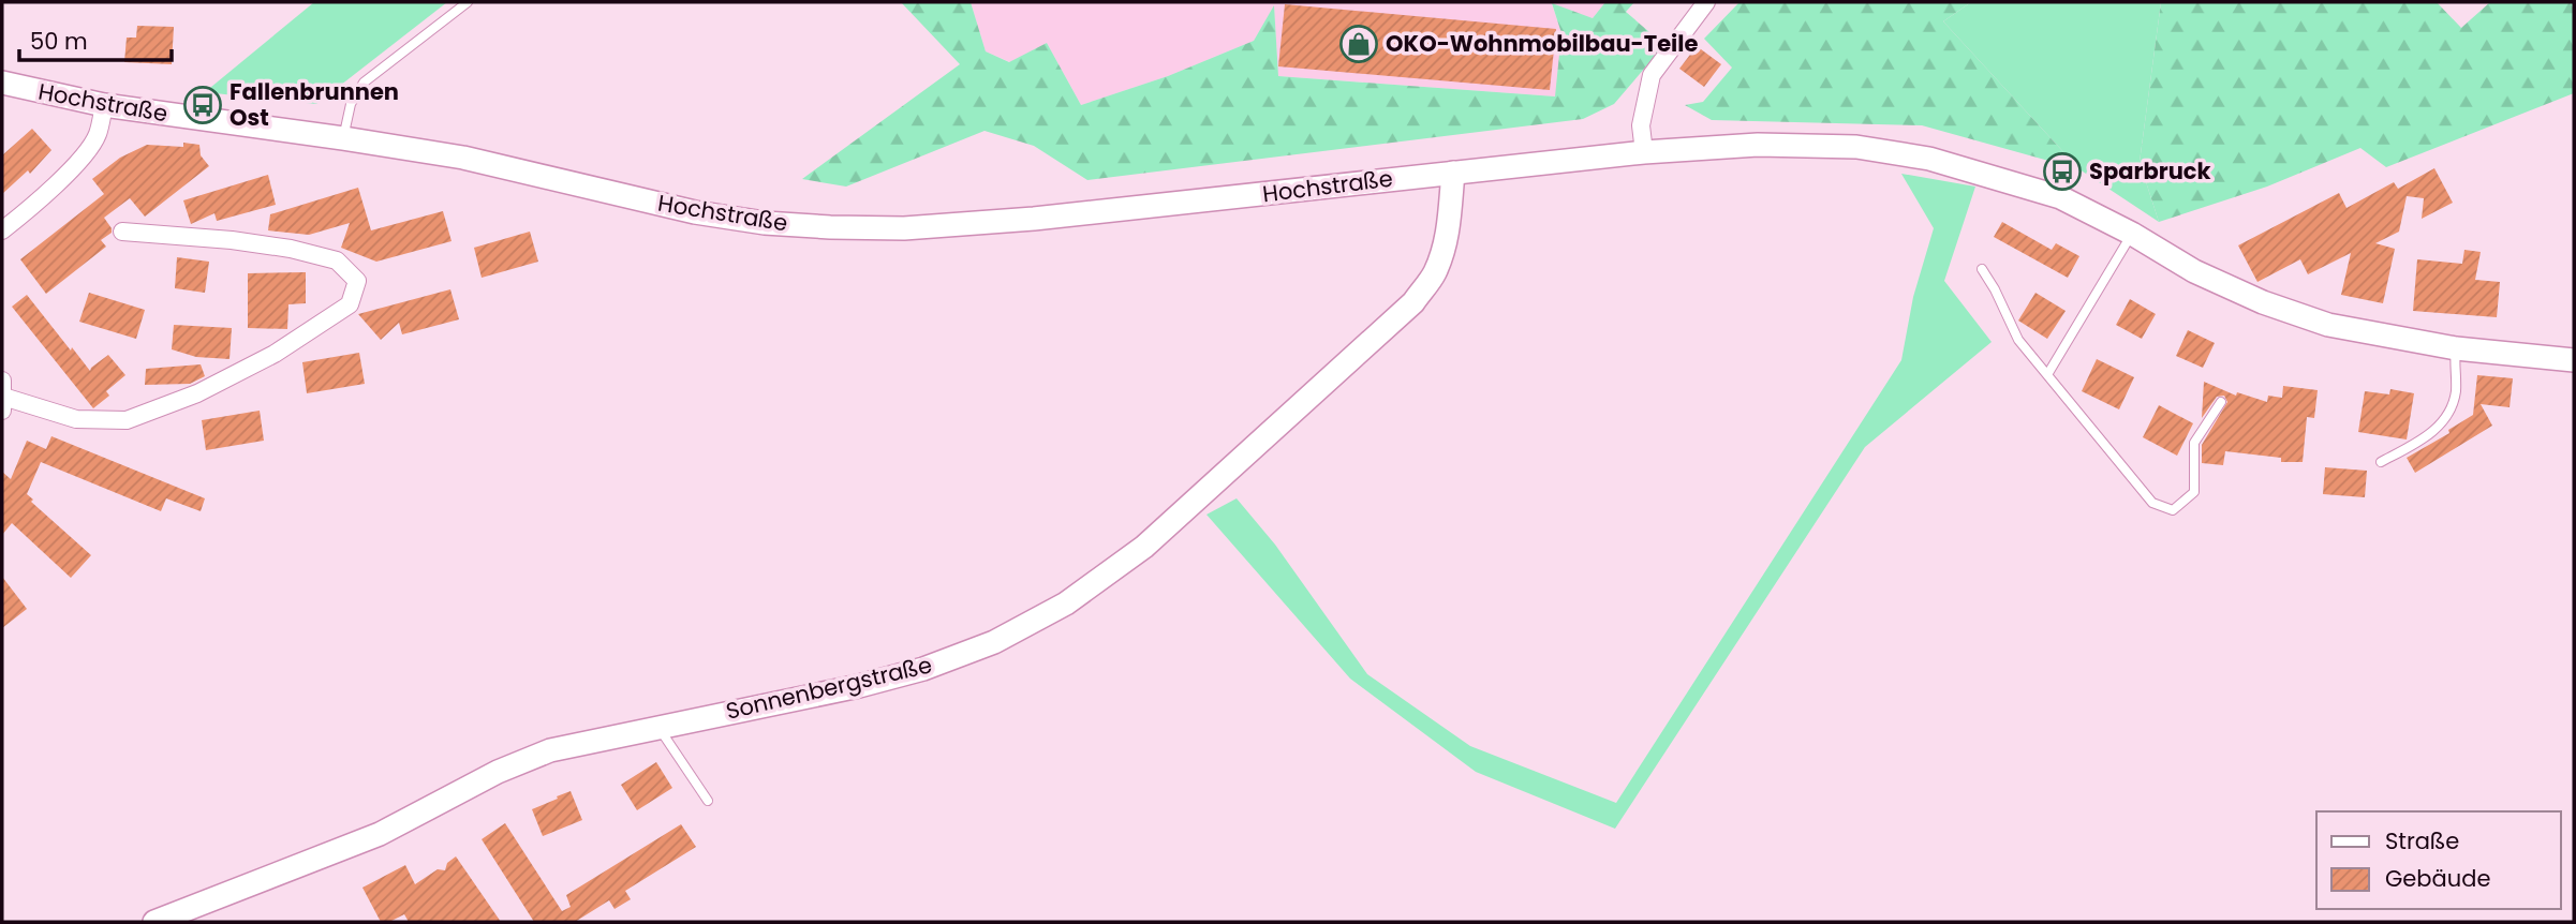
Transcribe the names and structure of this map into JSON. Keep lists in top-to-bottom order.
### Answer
{
  "streets": {
    "main road": ["Hochstraße", "Sonnenbergstraße"]
  },
  "crossings": [
    ["Hochstraße", "Sonnenbergstraße"]
  ],
  "places": {
    "shop": ["OKO-Wohnmobilbau-Teile"],
    "bus stop": ["Fallenbrunnen Ost", "Sparbruck"]
  },
  "legend": ["Straße", "Gebäude"],
  "scale_bar": "50 m"
}
